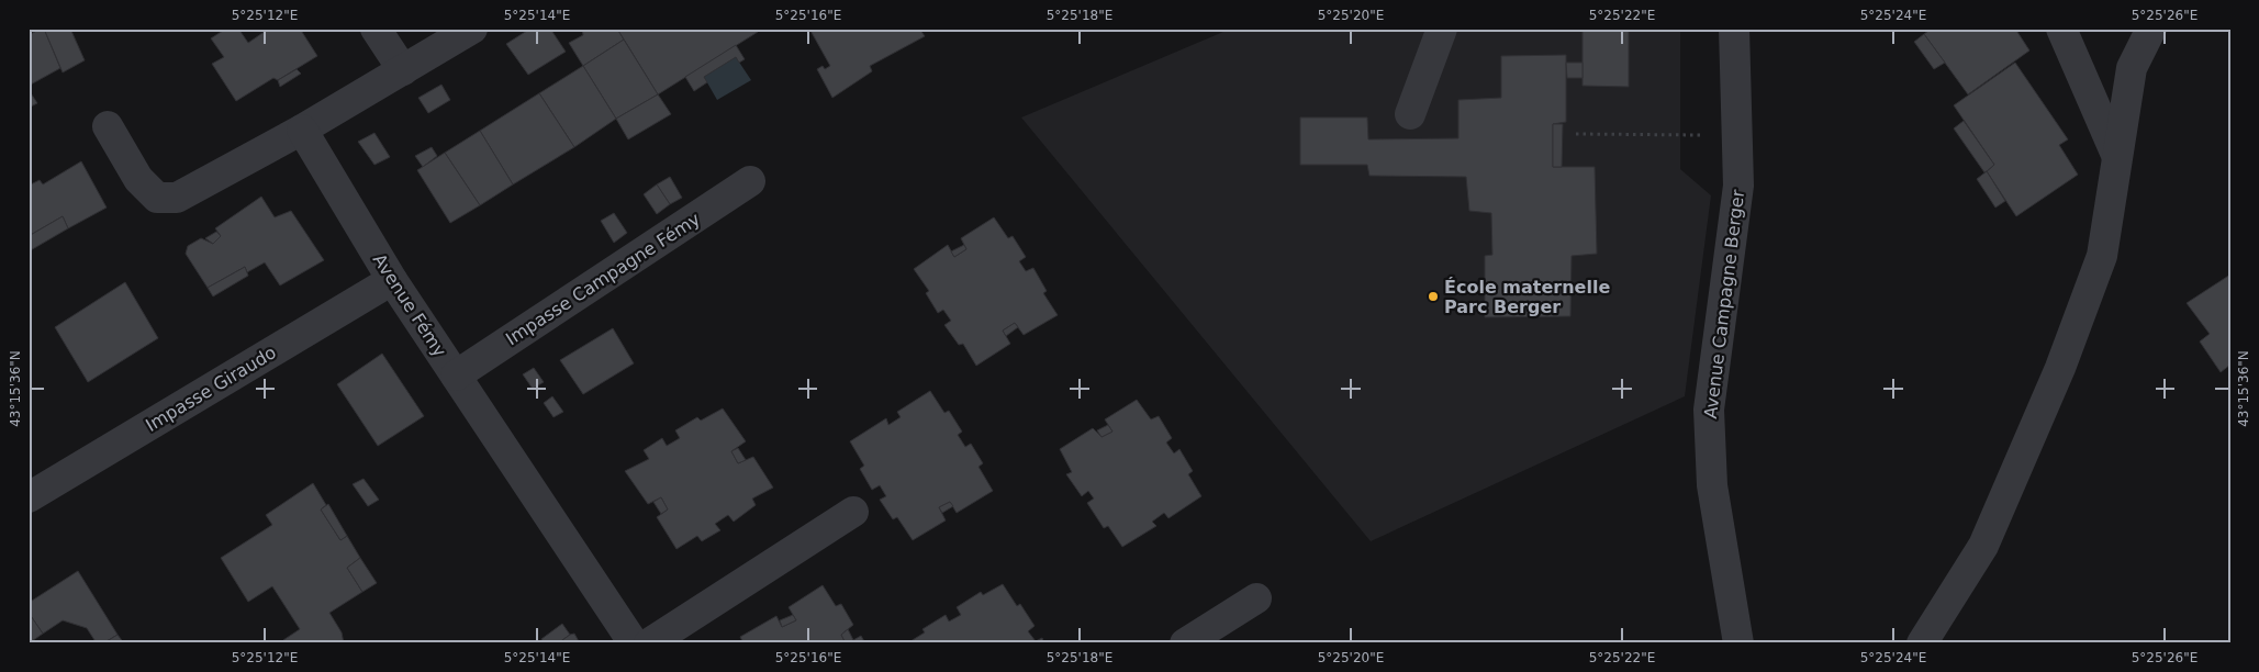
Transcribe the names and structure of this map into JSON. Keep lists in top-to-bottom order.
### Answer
{
  "streets": {
    "street": [
      "Impasse Campagne Fémy",
      "Avenue Campagne Berger",
      "Avenue Fémy",
      "Impasse Giraudo"
    ]
  },
  "crossings": [
    ["Impasse Campagne Fémy", "Avenue Fémy"],
    ["Avenue Fémy", "Impasse Giraudo"]
  ],
  "places": ["École maternelle Parc Berger"],
  "coordinates": [
    "5°25'12\"E",
    "5°25'14\"E",
    "5°25'16\"E",
    "5°25'18\"E",
    "5°25'20\"E",
    "5°25'22\"E",
    "5°25'24\"E",
    "5°25'26\"E",
    "43°15'36\"N"
  ]
}
